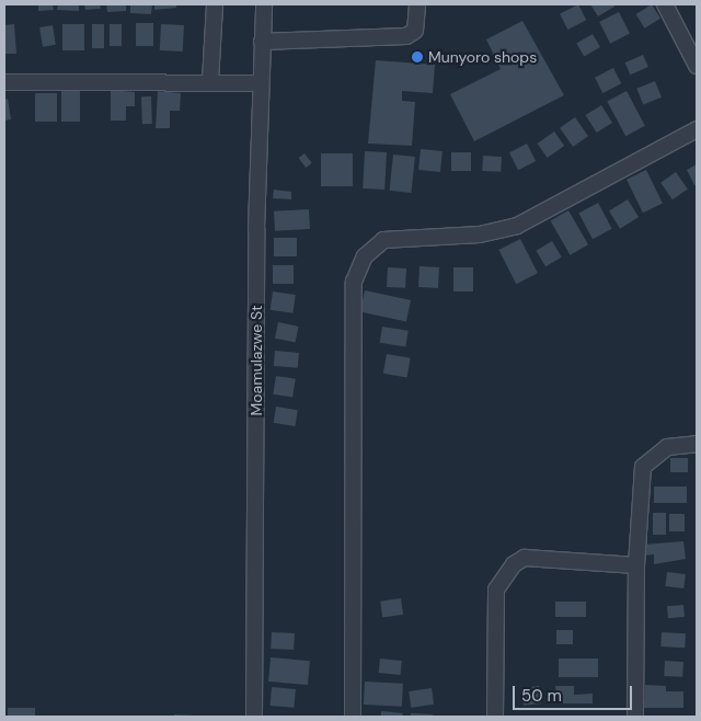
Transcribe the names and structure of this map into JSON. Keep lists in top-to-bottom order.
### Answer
{
  "streets": {
    "street": ["Moamulazwe St"]
  },
  "places": ["Munyoro shops"],
  "scale_bar": "50 m"
}
